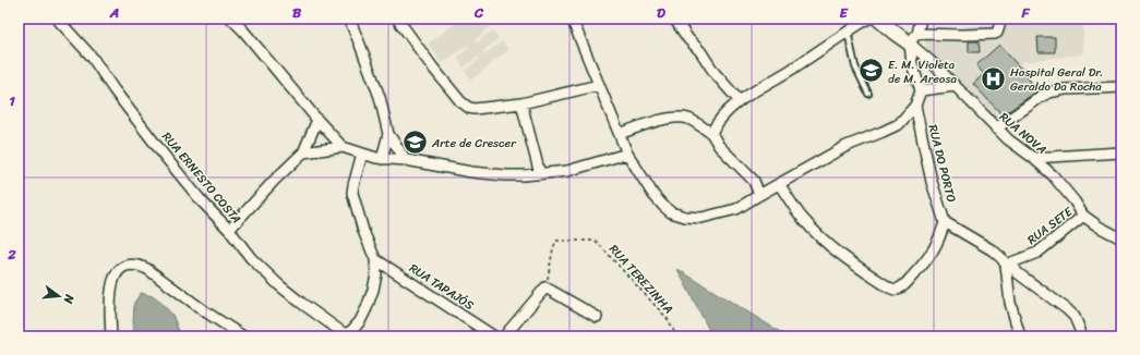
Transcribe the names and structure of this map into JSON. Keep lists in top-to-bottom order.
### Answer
{
  "streets": {
    "street": [
      "RUA NOVA",
      "RUA DO PORTO",
      "RUA ERNESTO COSTA",
      "RUA SETE",
      "RUA TAPAJÓS"
    ],
    "path": ["RUA TEREZINHA"]
  },
  "crossings": [
    ["RUA NOVA", "RUA SETE"],
    ["RUA DO PORTO", "RUA SETE"]
  ],
  "places": {
    "school or university": ["E. M. Violeta de M. Areosa", "Arte de Crescer"],
    "hospital": ["Hospital Geral Dr. Geraldo Da Rocha"]
  },
  "north": "right",
  "grid": {
    "columns": [
      "A",
      "B",
      "C",
      "D",
      "E",
      "F"
    ],
    "rows": ["1", "2"]
  }
}
